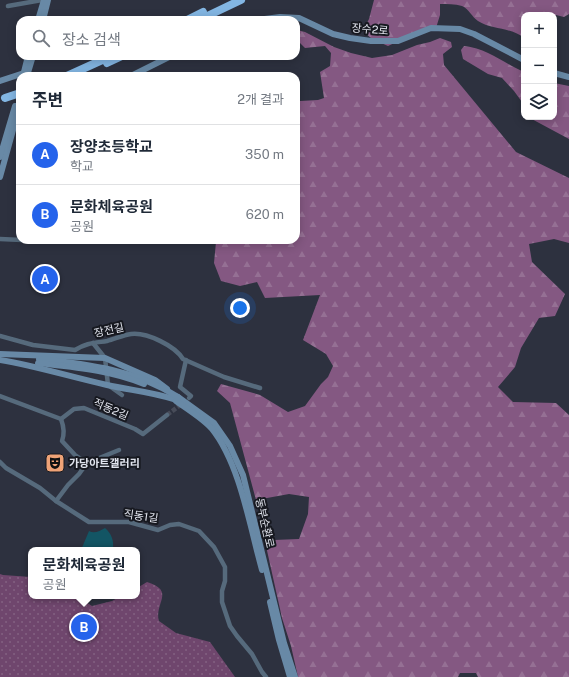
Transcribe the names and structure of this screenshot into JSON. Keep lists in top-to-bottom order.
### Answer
{
  "streets": {
    "street": [
      "장수2로",
      "장전길",
      "적동2길",
      "직동1길",
      "동부순환로"
    ]
  },
  "places": {
    "theatre": ["가당아트갤러리"]
  },
  "page": {
    "map_buttons": ["+", "−"],
    "search": "장소 검색",
    "heading": ["주변", "2개 결과"],
    "list": [
      {
        "mark": "A",
        "name": "장양초등학교",
        "note": "학교",
        "value": "350 m"
      },
      {
        "mark": "B",
        "name": "문화체육공원",
        "note": "공원",
        "value": "620 m"
      }
    ],
    "pins": ["A", "B"],
    "popup": ["문화체육공원", "공원"]
  }
}
